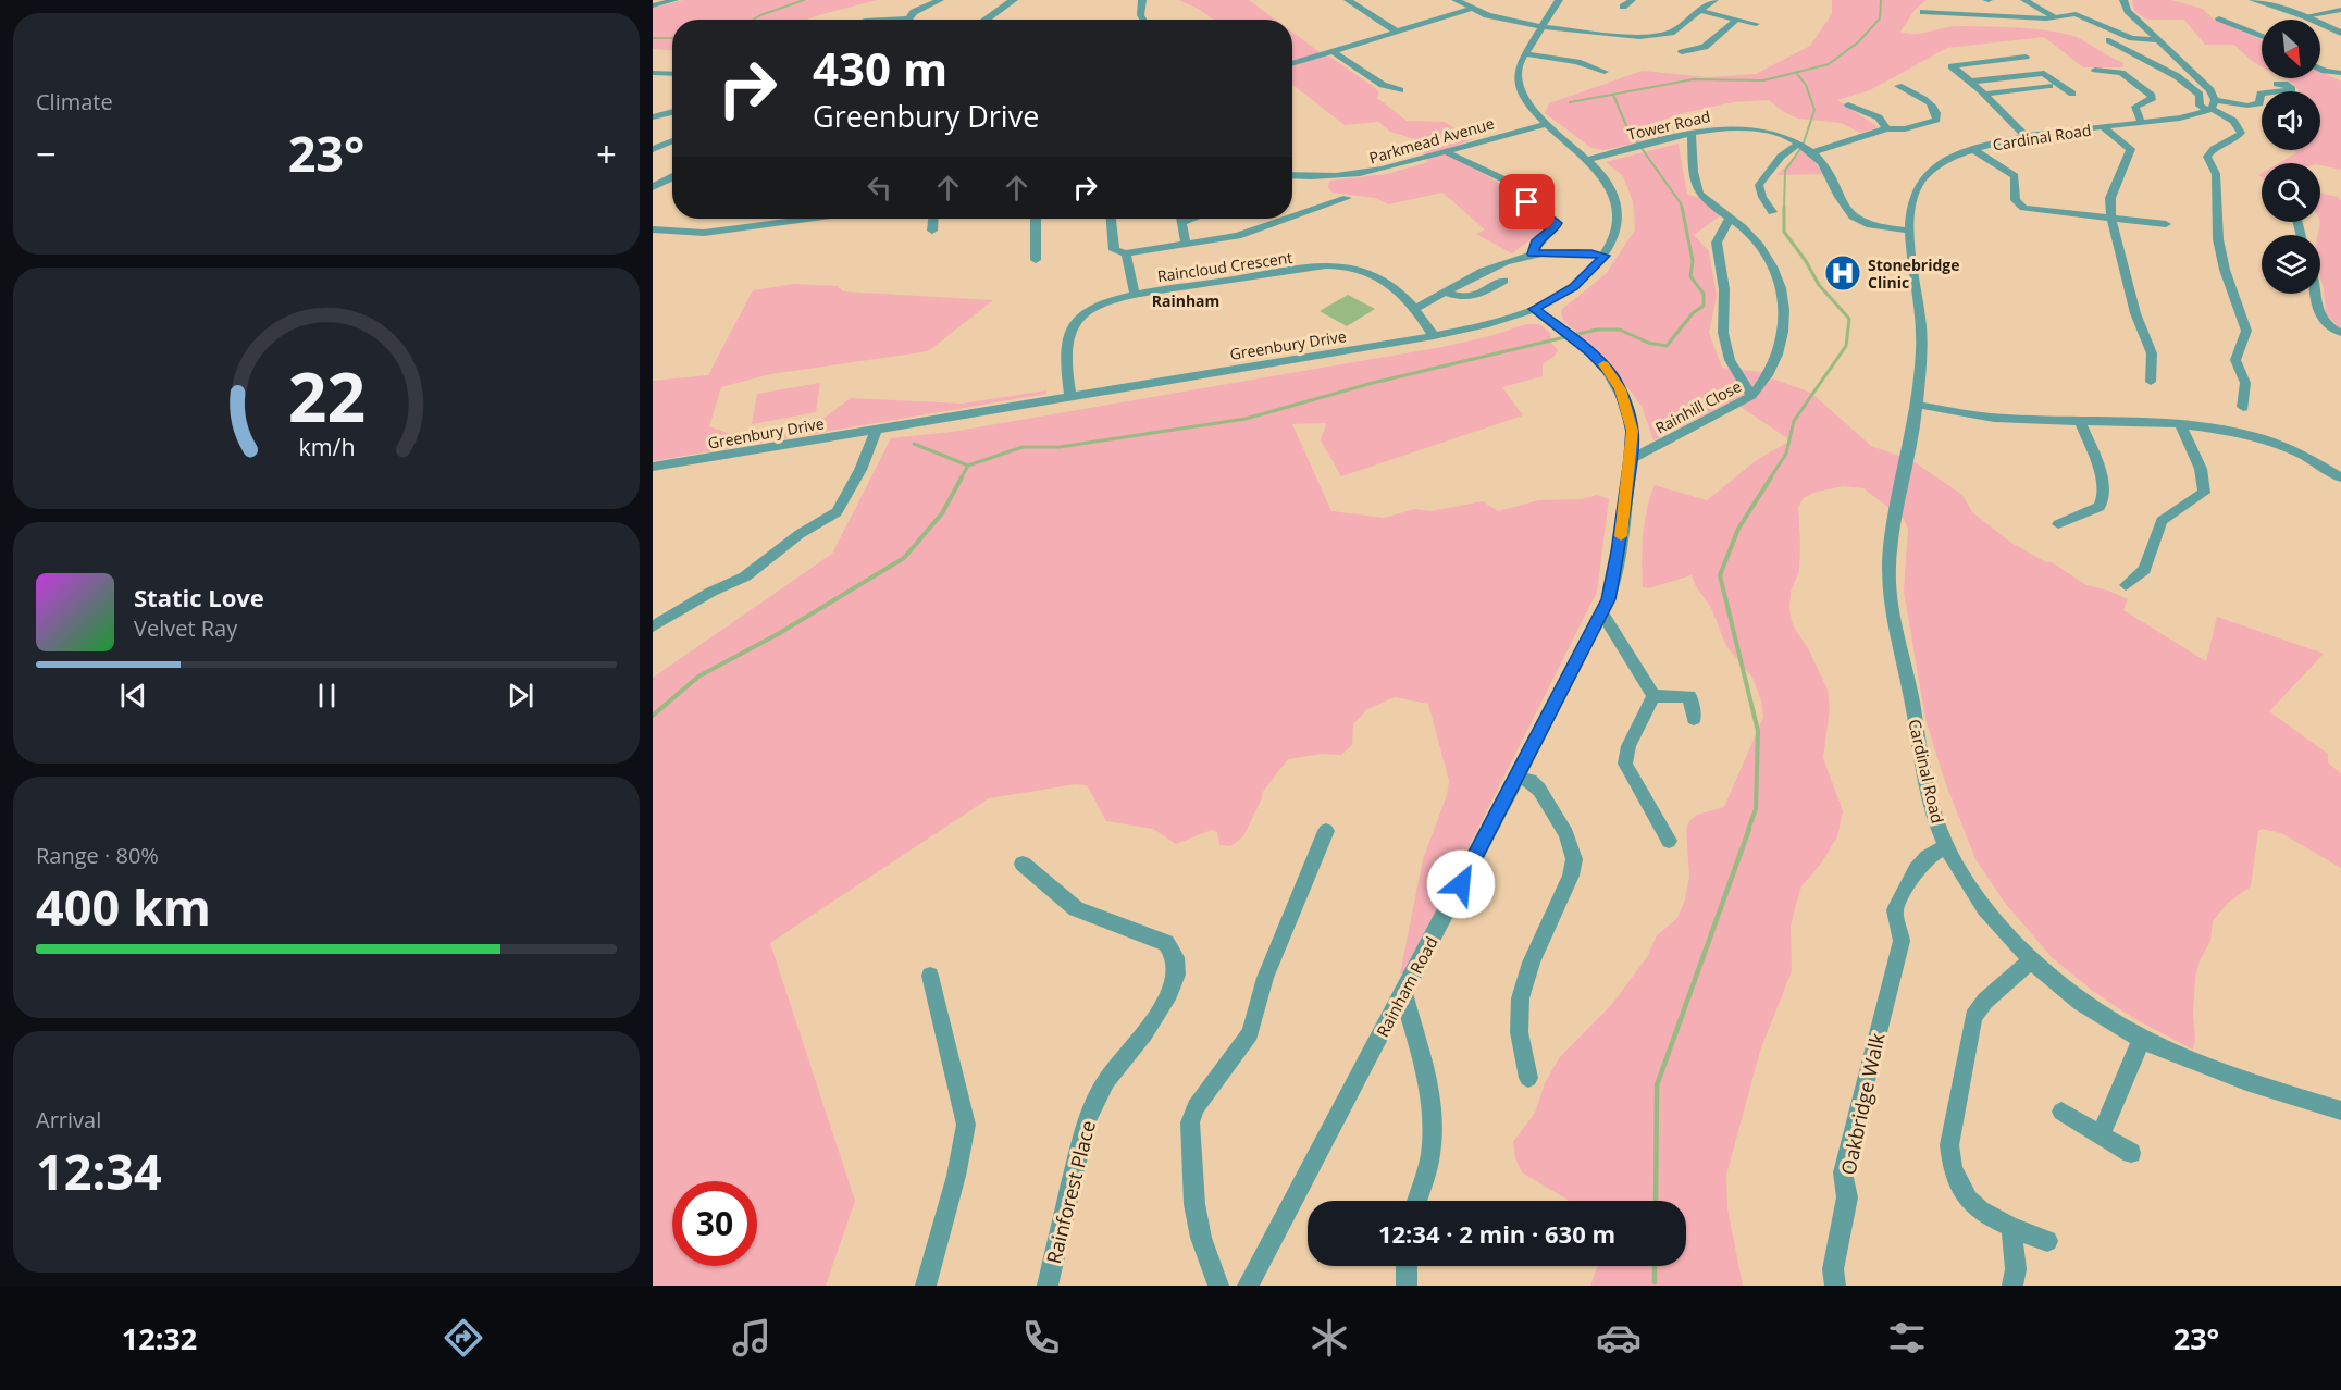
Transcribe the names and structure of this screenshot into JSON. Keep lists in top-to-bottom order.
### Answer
{
  "streets": {
    "street": [
      "Tower Road",
      "Cardinal Road",
      "Parkmead Avenue",
      "Raincloud Crescent",
      "Greenbury Drive",
      "Rainhill Close",
      "Rainham Road",
      "Oakbridge Walk",
      "Rainforest Place"
    ]
  },
  "crossings": [
    ["Tower Road", "Cardinal Road"],
    ["Tower Road", "Greenbury Drive"],
    ["Tower Road", "Rainhill Close"],
    ["Cardinal Road", "Oakbridge Walk"],
    ["Parkmead Avenue", "Greenbury Drive"],
    ["Raincloud Crescent", "Greenbury Drive"],
    ["Greenbury Drive", "Rainham Road"],
    ["Rainhill Close", "Rainham Road"]
  ],
  "districts": ["Rainham"],
  "places": {
    "hospital": ["Stonebridge Clinic"]
  },
  "north": "bottom right",
  "page": {
    "tile": [
      "Climate",
      ["Range · 80%", "400 km"],
      ["Arrival", "12:34"]
    ],
    "turn": ["430 m", "Greenbury Drive"],
    "heat": ["−", "23°", "+"],
    "song": ["Static Love", "Velvet Ray"],
    "limit": "30",
    "trip": "12:34 · 2 min · 630 m",
    "tabs": ["12:32", "23°"],
    "gauge": ["22", "km/h"]
  }
}
